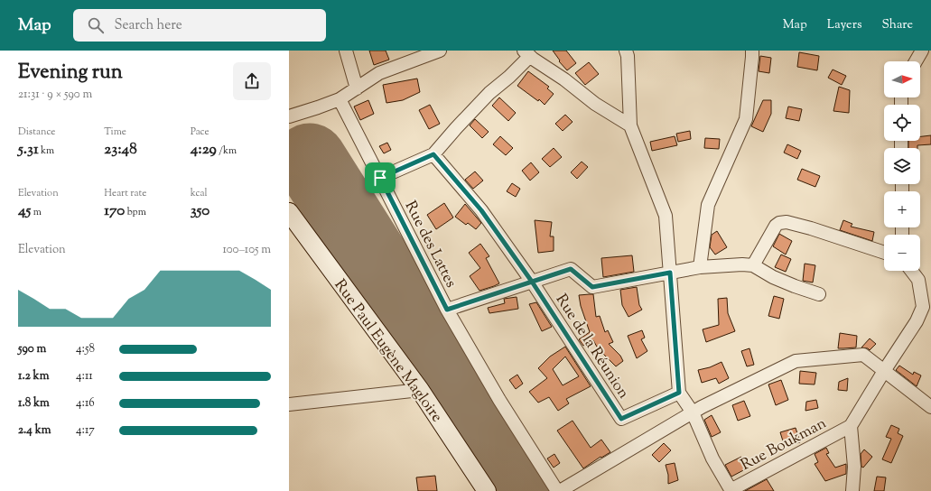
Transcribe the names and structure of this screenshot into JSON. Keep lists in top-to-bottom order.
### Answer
{
  "streets": {
    "main road": ["Rue Paul Eugène Magloire"],
    "street": ["Rue des Lattes", "Rue de la Réunion", "Rue Boukman"]
  },
  "north": "right",
  "page": {
    "header": "Map",
    "search": "Search here",
    "nav": ["Map", "Layers", "Share"],
    "heading": ["Evening run", "21:31 · 9 × 590 m"],
    "map_buttons": ["+", "−"],
    "stats": [
      ["Distance", "5.31 km"],
      ["Time", "23:48"],
      ["Pace", "4:29 /km"],
      ["Elevation", "45 m"],
      ["Heart rate", "170 bpm"],
      ["kcal", "350"]
    ],
    "chart": ["Elevation", "100–105 m"],
    "list": [
      {
        "name": "590 m",
        "note": "4:58"
      },
      {
        "name": "1.2 km",
        "note": "4:11"
      },
      {
        "name": "1.8 km",
        "note": "4:16"
      },
      {
        "name": "2.4 km",
        "note": "4:17"
      }
    ]
  }
}
